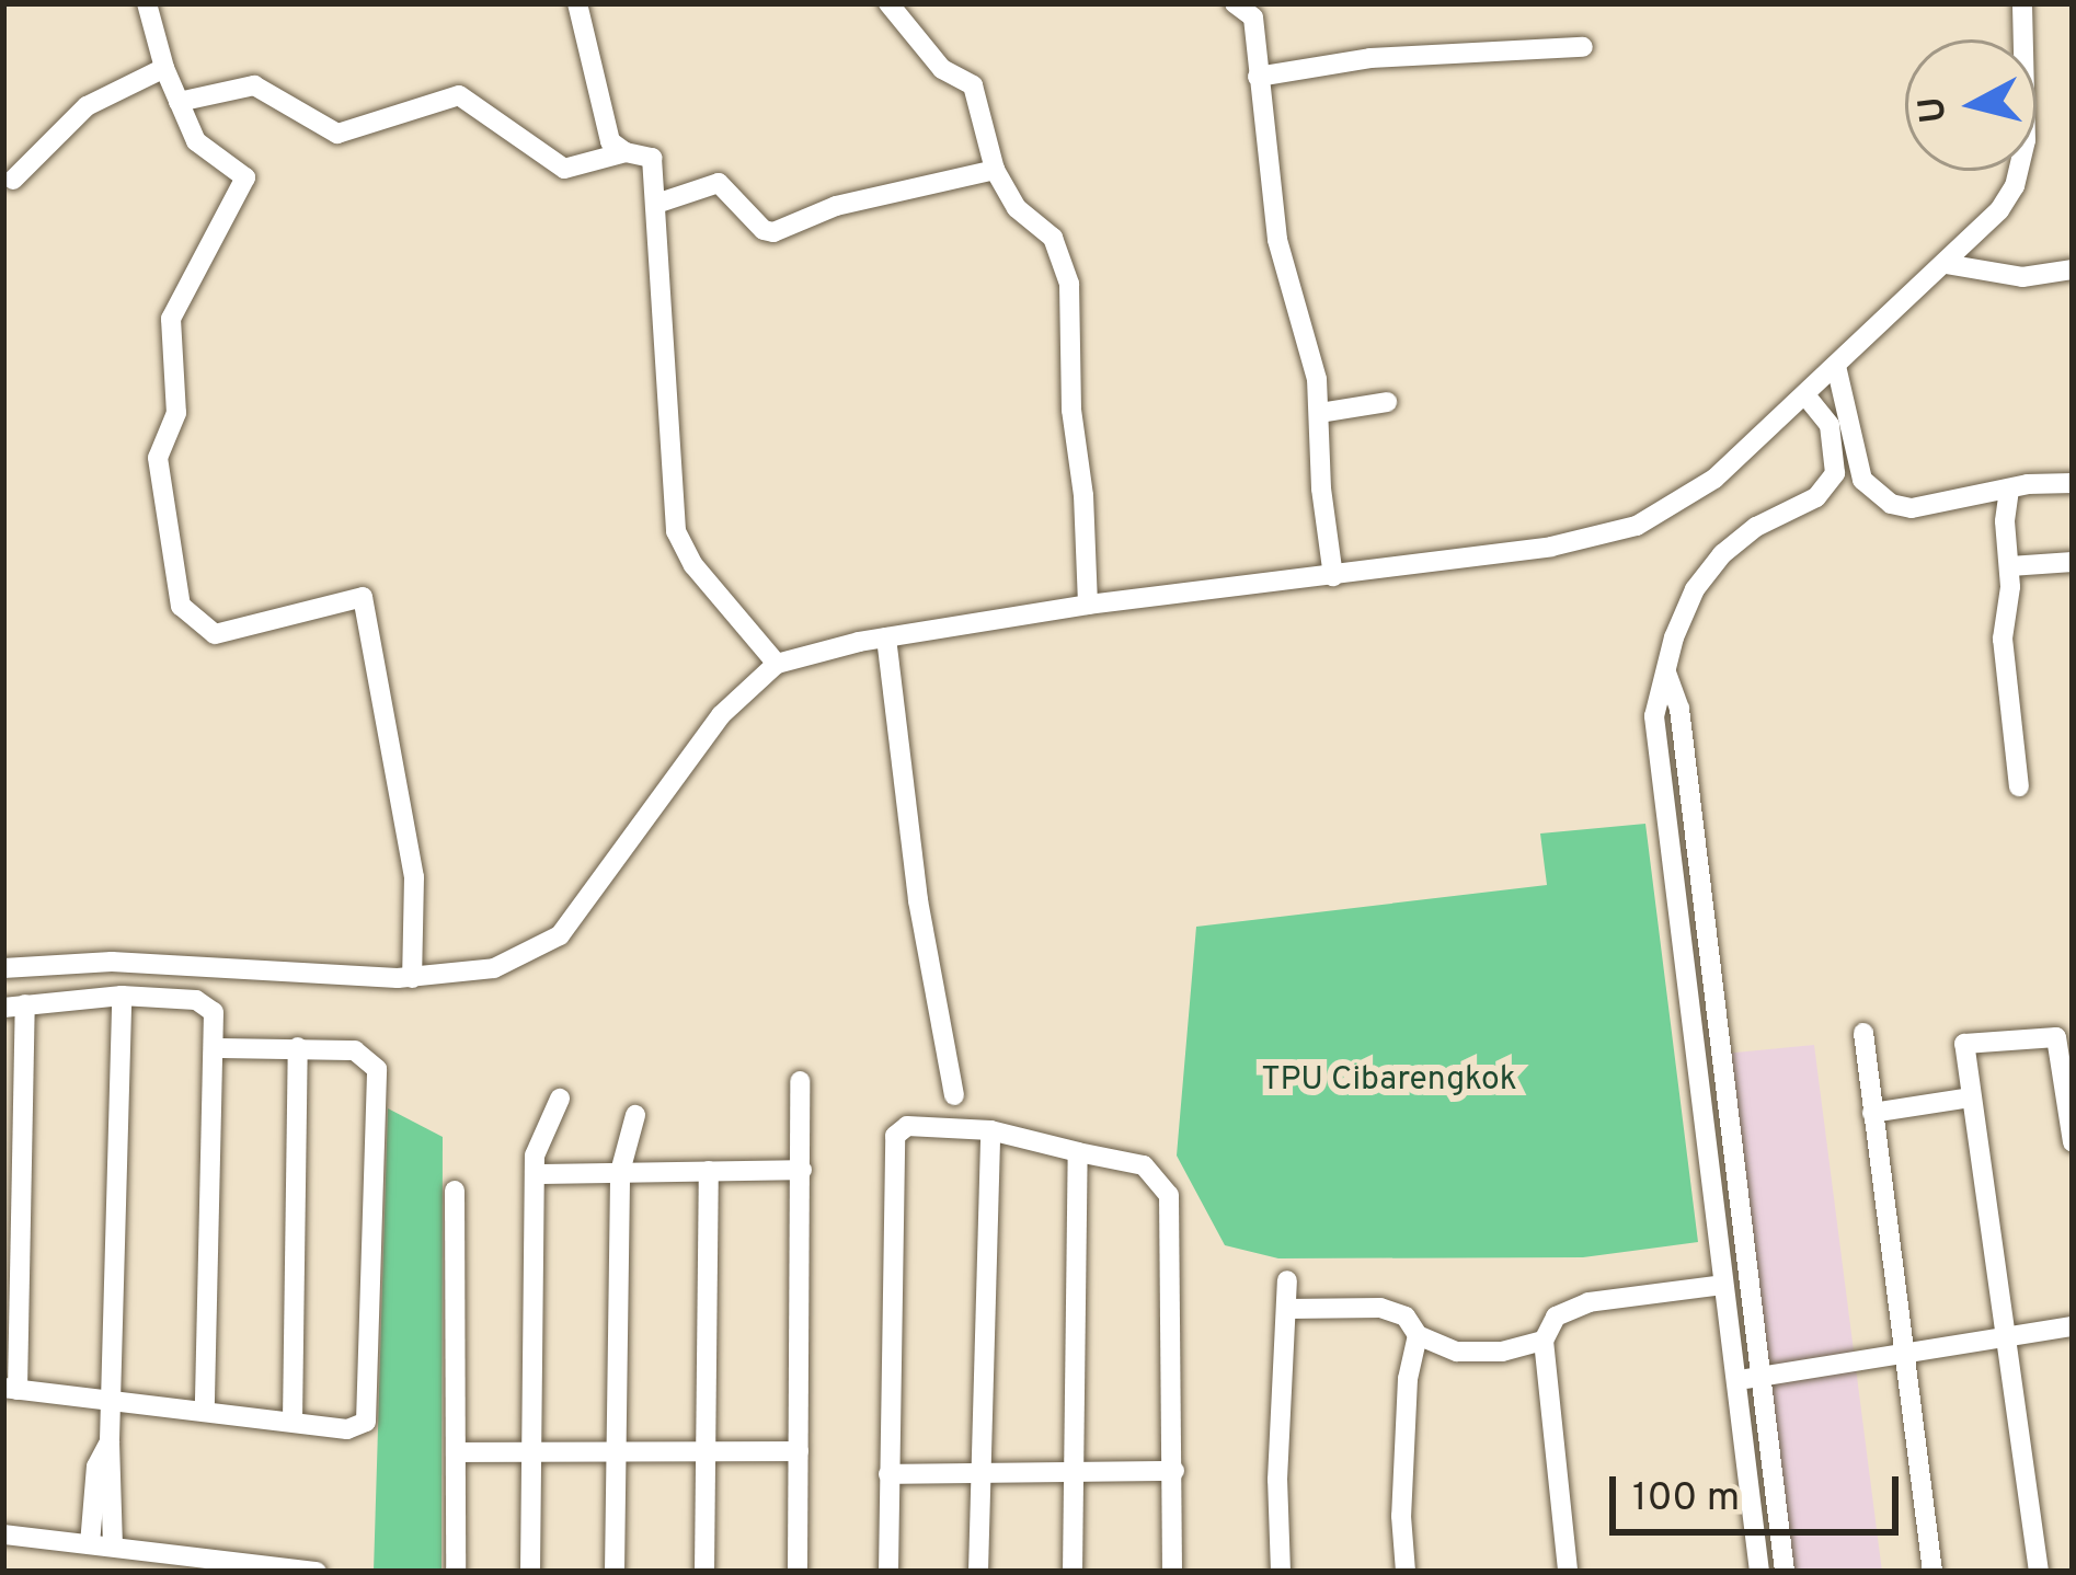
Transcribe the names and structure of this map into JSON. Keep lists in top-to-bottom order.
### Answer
{
  "parks": ["TPU Cibarengkok"],
  "scale_bar": "100 m",
  "north": "left"
}
